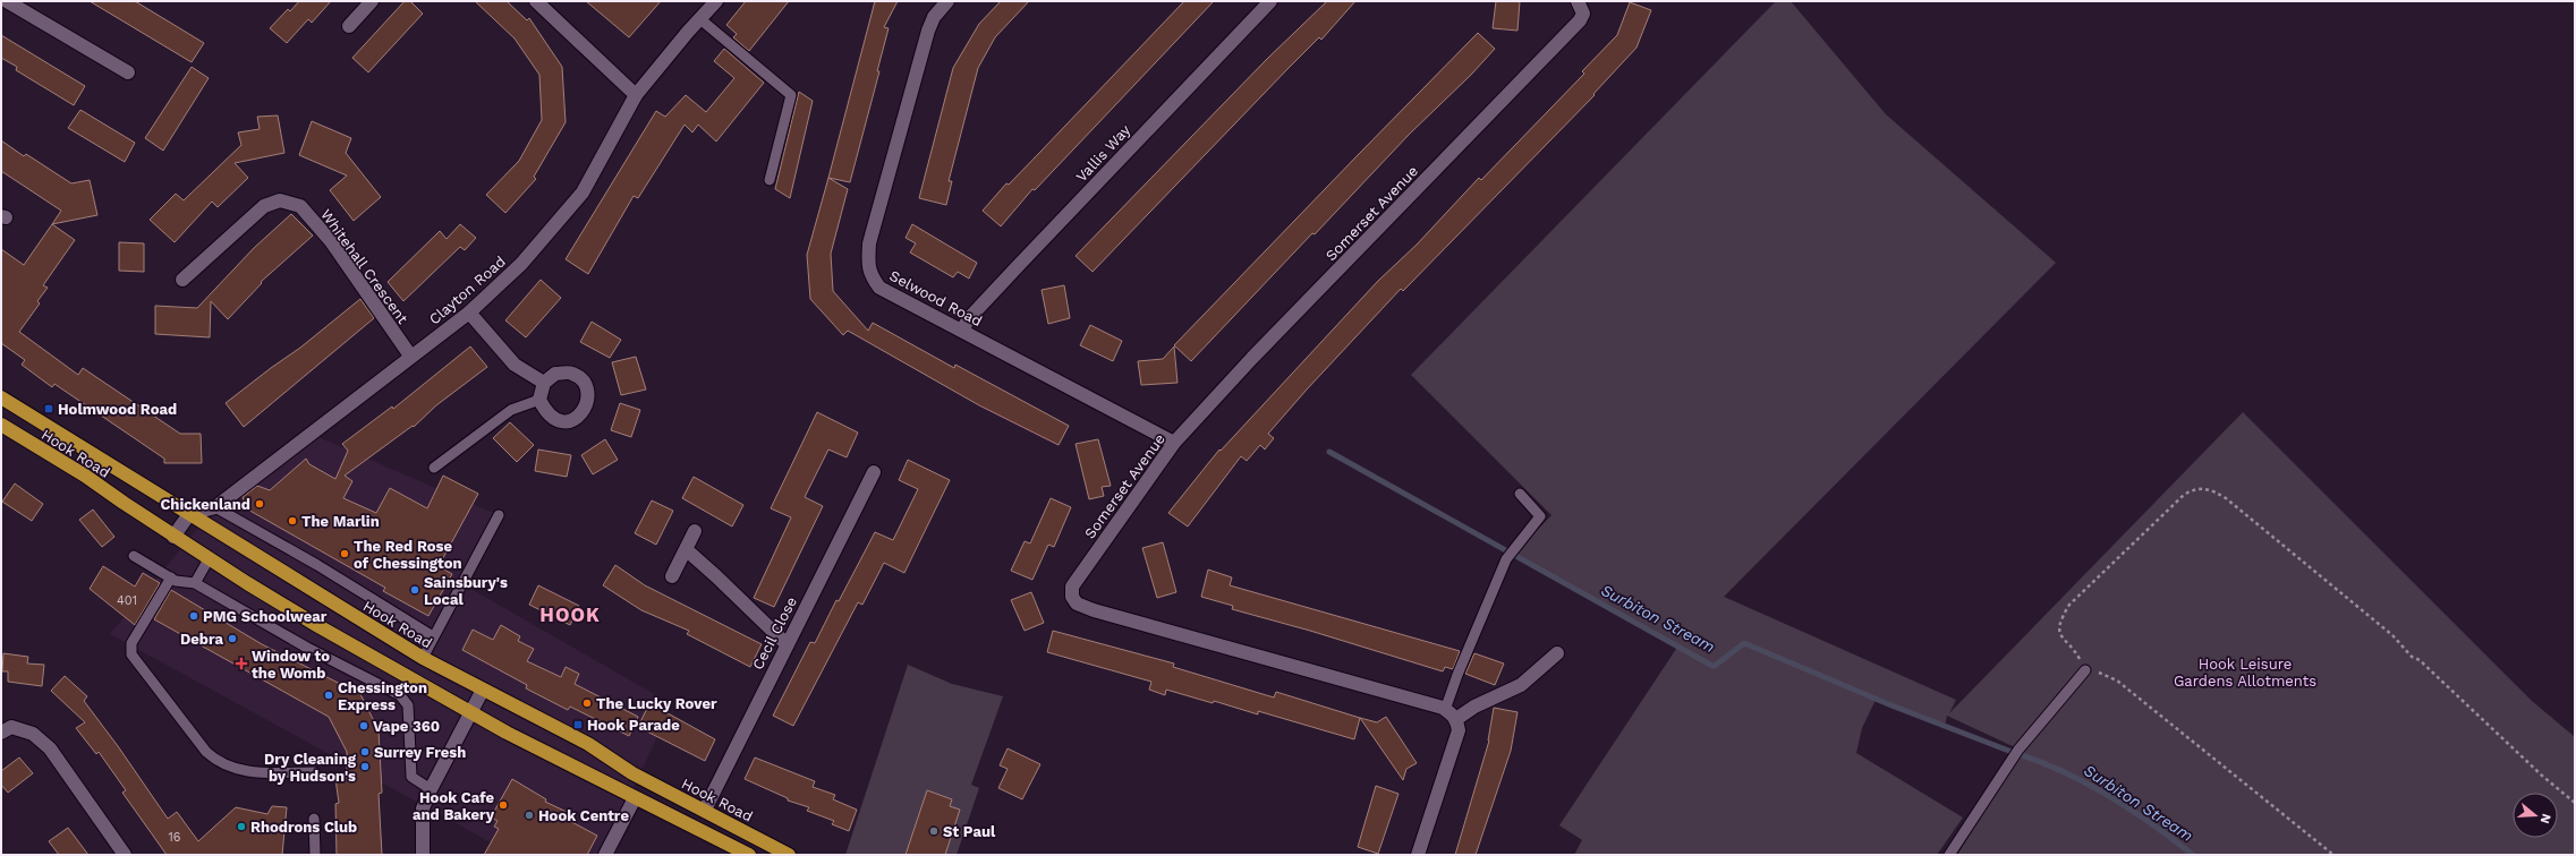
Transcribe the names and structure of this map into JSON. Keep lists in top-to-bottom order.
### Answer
{
  "streets": {
    "highway": ["Hook Road"],
    "street": [
      "Vallis Way",
      "Somerset Avenue",
      "Whitehall Crescent",
      "Clayton Road",
      "Selwood Road",
      "Cecil Close"
    ]
  },
  "crossings": [
    ["Vallis Way", "Selwood Road"],
    ["Somerset Avenue", "Selwood Road"],
    ["Whitehall Crescent", "Clayton Road"],
    ["Clayton Road", "Hook Road"],
    ["Hook Road", "Cecil Close"]
  ],
  "districts": ["HOOK"],
  "water": ["Surbiton Stream"],
  "parks": ["Hook Leisure Gardens Allotments"],
  "places": {
    "transit": ["Holmwood Road", "Hook Parade"],
    "other": [
      "Chickenland",
      "The Marlin",
      "The Red Rose of Chessington",
      "Sainsbury's Local",
      "PMG Schoolwear",
      "Debra",
      "Chessington Express",
      "The Lucky Rover",
      "Vape 360",
      "Surrey Fresh",
      "Dry Cleaning by Hudson's",
      "Hook Cafe and Bakery",
      "Hook Centre",
      "Rhodrons Club",
      "St Paul"
    ],
    "health": ["Window to the Womb"]
  },
  "house_numbers": ["401", "16"],
  "north": "right"
}
